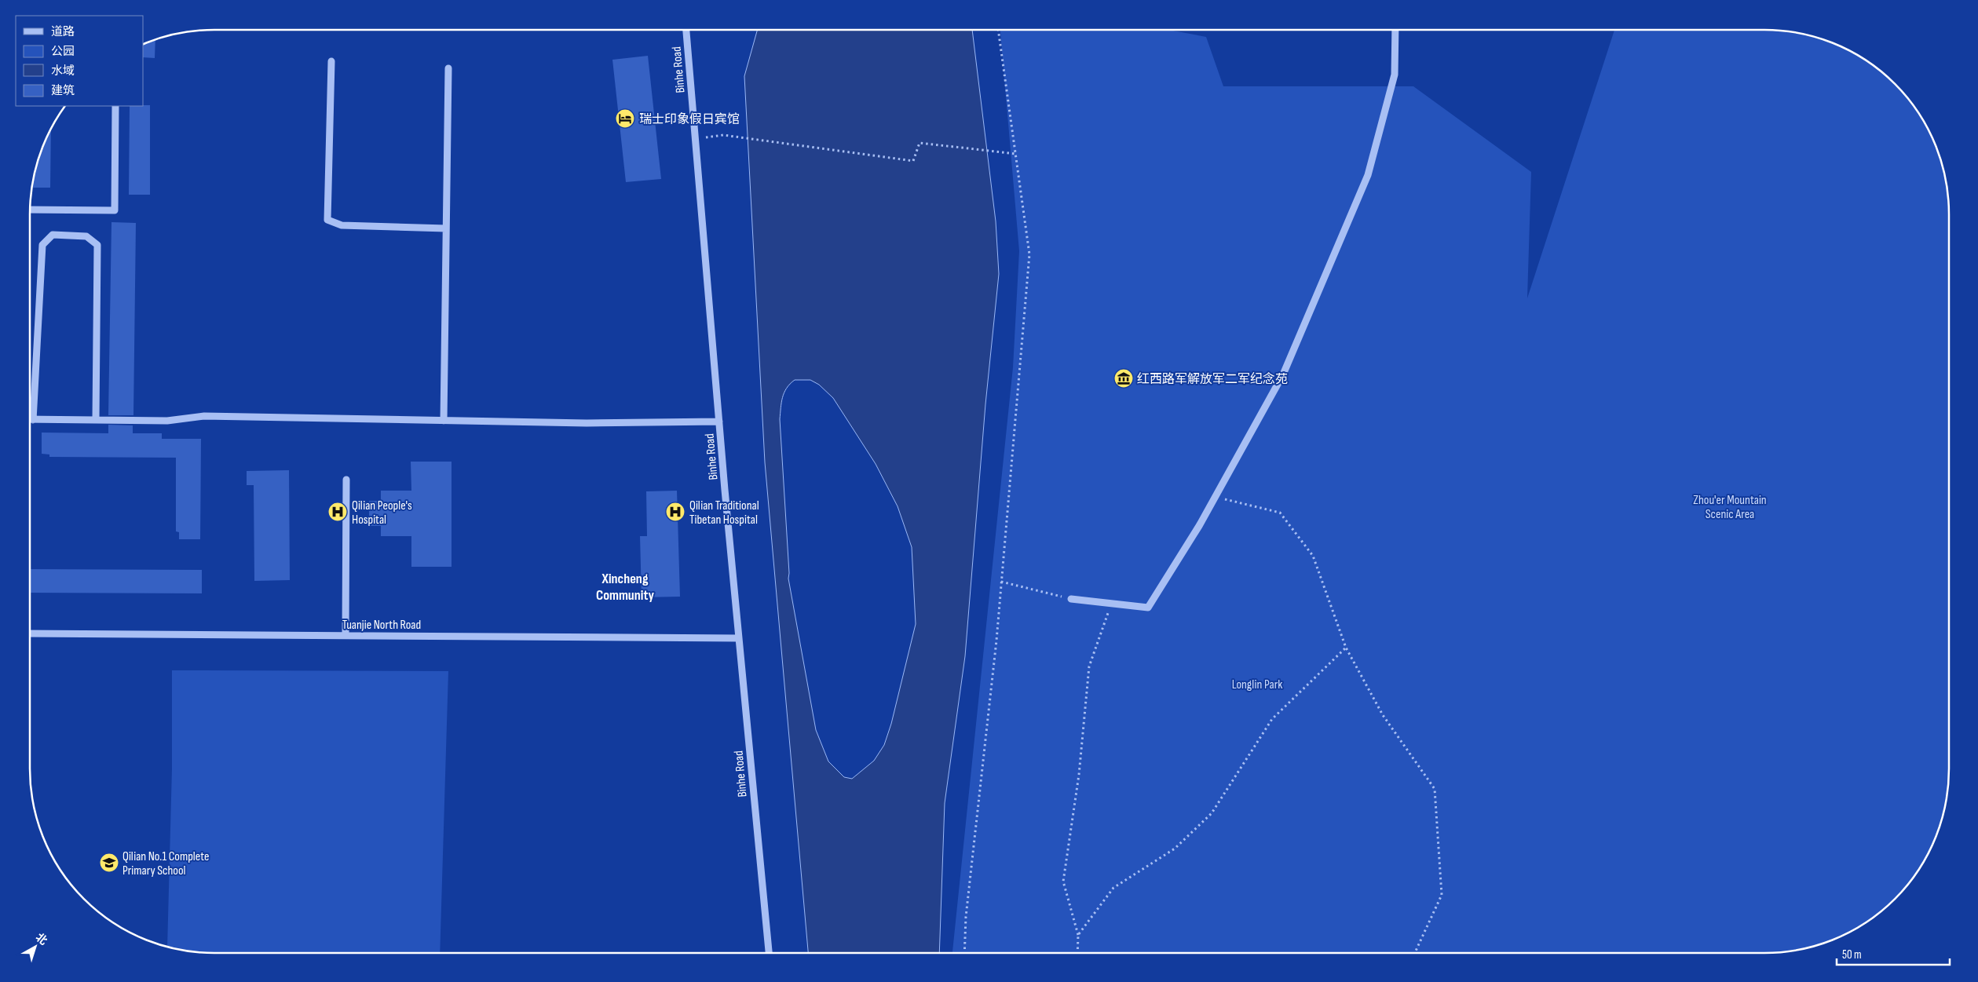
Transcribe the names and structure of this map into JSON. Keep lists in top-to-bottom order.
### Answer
{
  "streets": {
    "street": ["Binhe Road", "Tuanjie North Road"]
  },
  "crossings": [
    ["Binhe Road", "Tuanjie North Road"]
  ],
  "districts": ["Xincheng Community"],
  "parks": ["Zhou'er Mountain Scenic Area", "Longlin Park"],
  "places": {
    "hotel": ["瑞士印象假日宾馆"],
    "museum": ["红西路军解放军二军纪念苑"],
    "hospital": ["Qilian People's Hospital", "Qilian Traditional Tibetan Hospital"],
    "school or university": ["Qilian No.1 Complete Primary School"]
  },
  "legend": [
    "道路",
    "公园",
    "水域",
    "建筑"
  ],
  "scale_bar": "50 m",
  "north": "top right"
}
